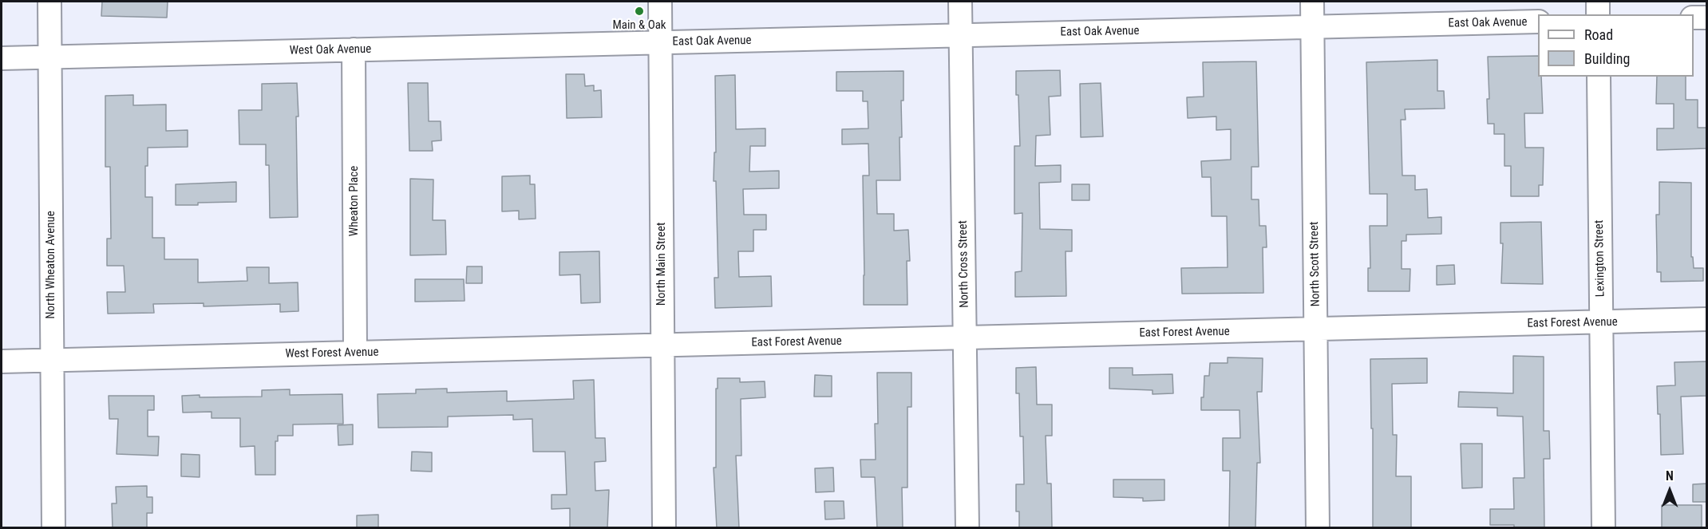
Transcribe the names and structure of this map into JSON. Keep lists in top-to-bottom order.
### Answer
{
  "streets": {
    "street": [
      "East Oak Avenue",
      "West Oak Avenue",
      "Wheaton Place",
      "Lexington Street",
      "North Main Street",
      "North Cross Street",
      "North Scott Street",
      "North Wheaton Avenue",
      "East Forest Avenue",
      "West Forest Avenue"
    ]
  },
  "crossings": [
    ["East Oak Avenue", "West Oak Avenue"],
    ["East Oak Avenue", "North Main Street"],
    ["East Oak Avenue", "North Cross Street"],
    ["East Oak Avenue", "North Scott Street"],
    ["West Oak Avenue", "Wheaton Place"],
    ["West Oak Avenue", "North Main Street"],
    ["West Oak Avenue", "North Wheaton Avenue"],
    ["Wheaton Place", "West Forest Avenue"],
    ["Lexington Street", "East Forest Avenue"],
    ["North Main Street", "East Forest Avenue"],
    ["North Main Street", "West Forest Avenue"],
    ["North Cross Street", "East Forest Avenue"],
    ["North Scott Street", "East Forest Avenue"],
    ["North Wheaton Avenue", "West Forest Avenue"],
    ["East Forest Avenue", "West Forest Avenue"]
  ],
  "places": ["Main & Oak"],
  "legend": ["Road", "Building"],
  "north": "top"
}
